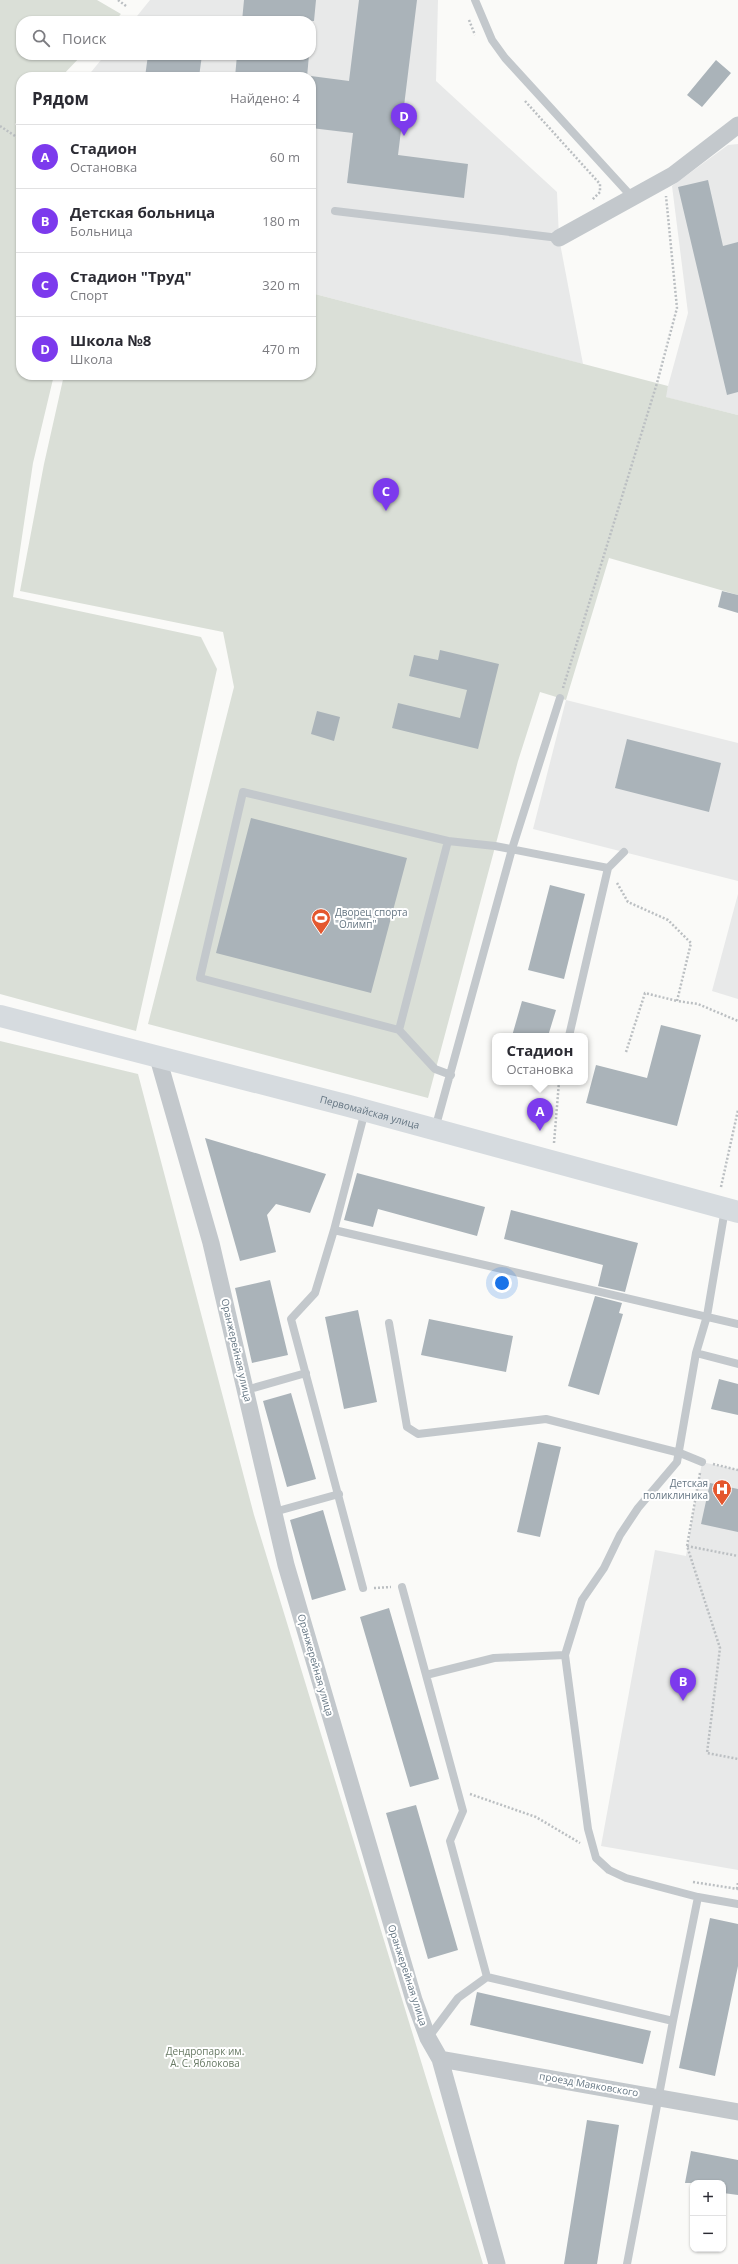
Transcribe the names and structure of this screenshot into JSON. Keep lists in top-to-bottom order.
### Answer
{
  "streets": {
    "main road": ["Первомайская улица"],
    "street": ["Оранжерейная улица", "проезд Маяковского"]
  },
  "crossings": [
    ["Первомайская улица", "Оранжерейная улица"],
    ["Оранжерейная улица", "проезд Маяковского"]
  ],
  "parks": ["Дендропарк им. А. С. Яблокова"],
  "places": {
    "sports": ["Дворец спорта \"Олимп\""],
    "hospital": ["Детская поликлиника"]
  },
  "page": {
    "search": "Поиск",
    "heading": ["Рядом", "Найдено: 4"],
    "pins": [
      "D",
      "C",
      "A",
      "B"
    ],
    "list": [
      {
        "mark": "A",
        "name": "Стадион",
        "note": "Остановка",
        "value": "60 m"
      },
      {
        "mark": "B",
        "name": "Детская больница",
        "note": "Больница",
        "value": "180 m"
      },
      {
        "mark": "C",
        "name": "Стадион \"Труд\"",
        "note": "Спорт",
        "value": "320 m"
      },
      {
        "mark": "D",
        "name": "Школа №8",
        "note": "Школа",
        "value": "470 m"
      }
    ],
    "popup": ["Стадион", "Остановка"],
    "map_buttons": ["+", "−"]
  }
}
